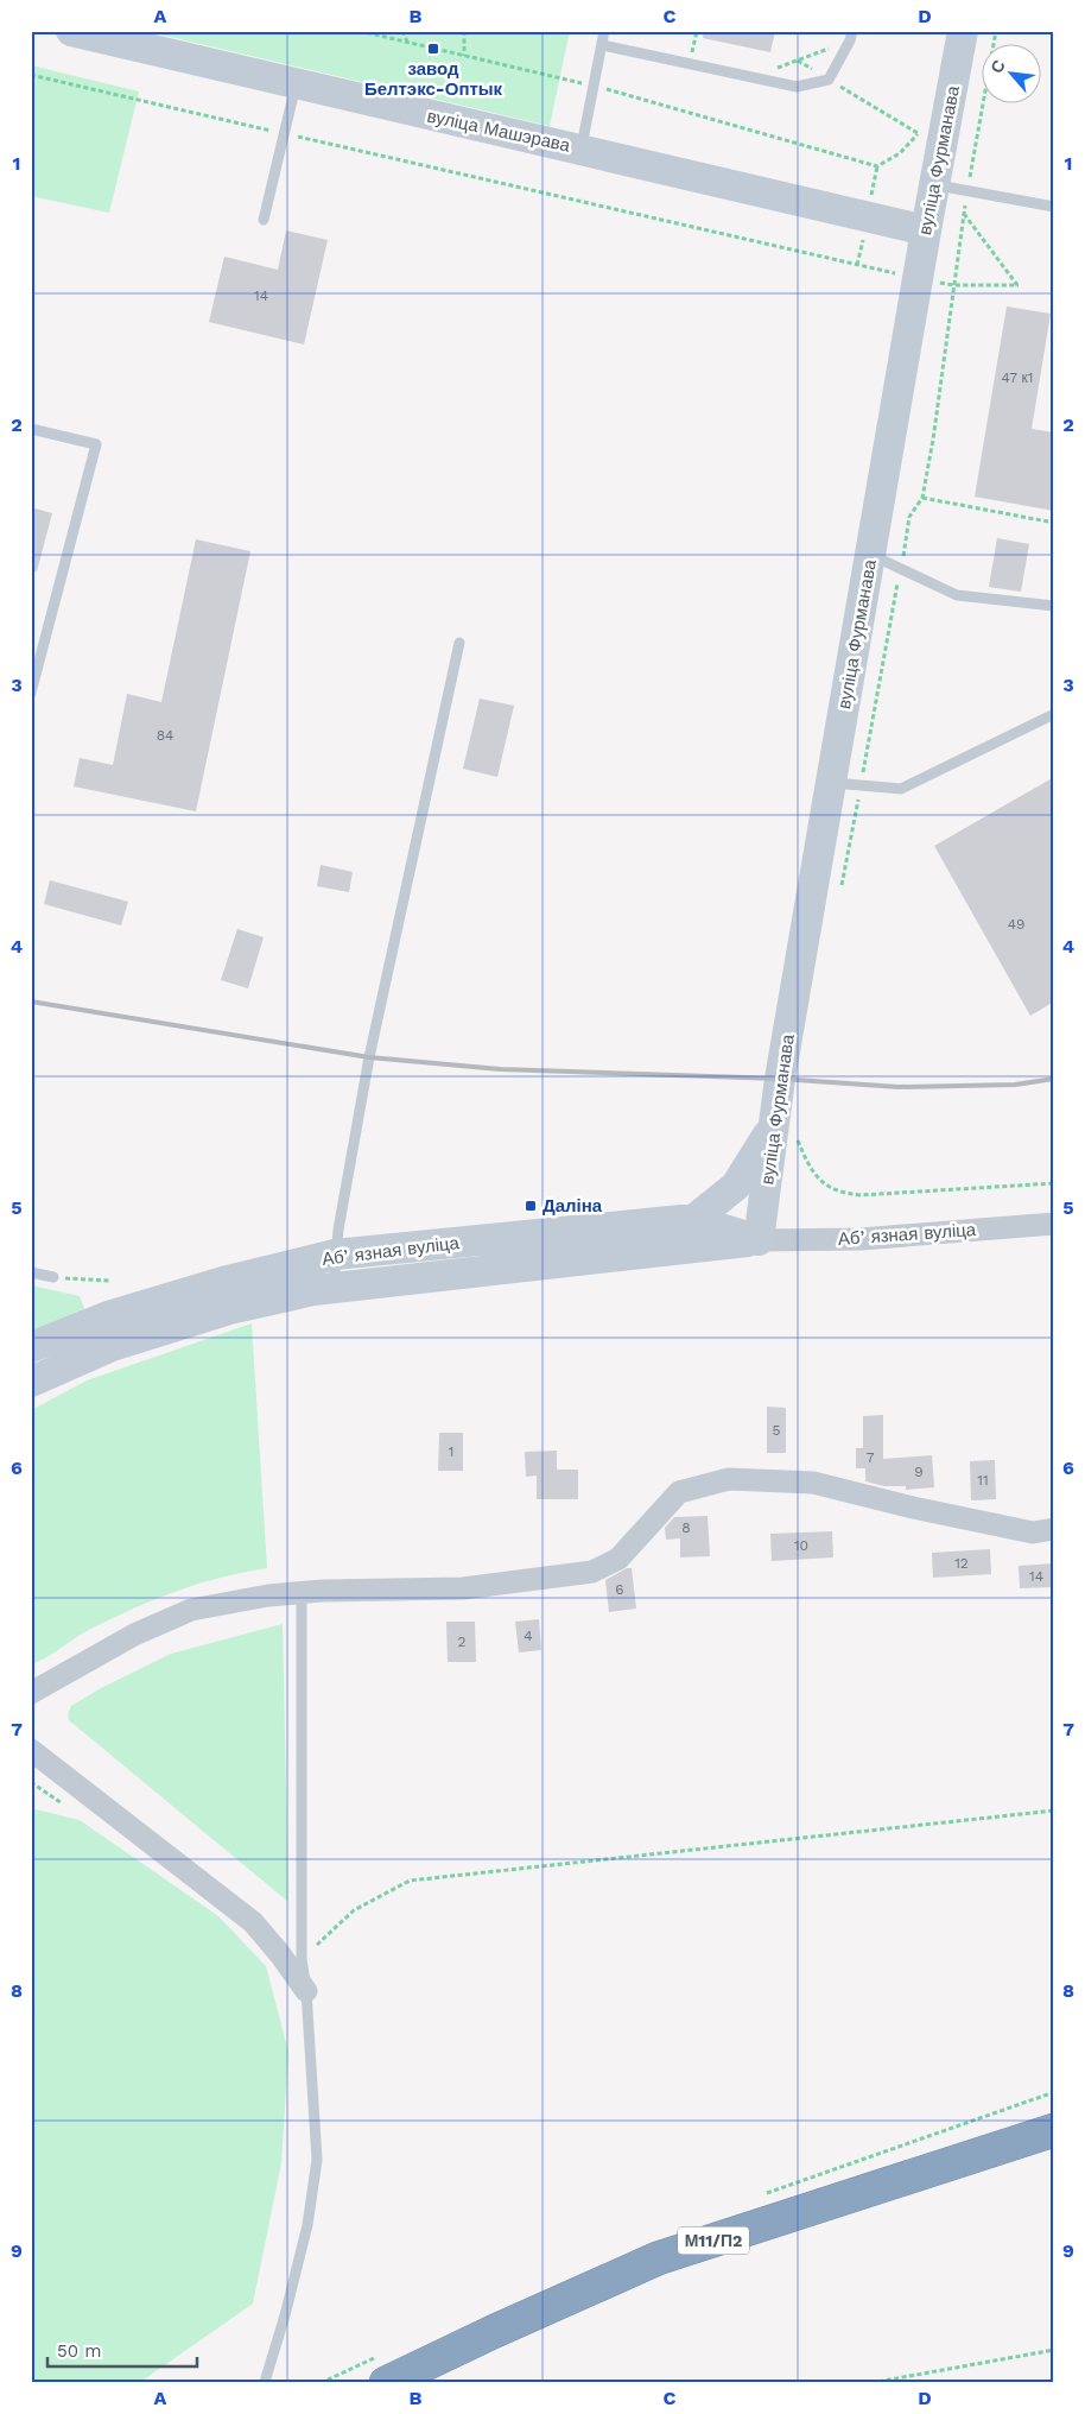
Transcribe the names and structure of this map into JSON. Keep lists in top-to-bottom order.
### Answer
{
  "streets": {
    "highway": ["М11/П2"],
    "street": ["вуліца Машэрава", "вуліца Фурманава", "Абʼязная вуліца"]
  },
  "crossings": [
    ["вуліца Машэрава", "вуліца Фурманава"],
    ["вуліца Фурманава", "Абʼязная вуліца"]
  ],
  "places": {
    "transit": ["завод Белтэкс-Оптык", "Даліна"]
  },
  "house_numbers": [
    "14",
    "47 к1",
    "84",
    "49",
    "5",
    "1",
    "7",
    "9",
    "11",
    "8",
    "10",
    "12",
    "14",
    "6",
    "4",
    "2"
  ],
  "scale_bar": "50 m",
  "north": "top left",
  "grid": {
    "columns": [
      "A",
      "B",
      "C",
      "D"
    ],
    "rows": [
      "1",
      "2",
      "3",
      "4",
      "5",
      "6",
      "7",
      "8",
      "9"
    ]
  }
}
